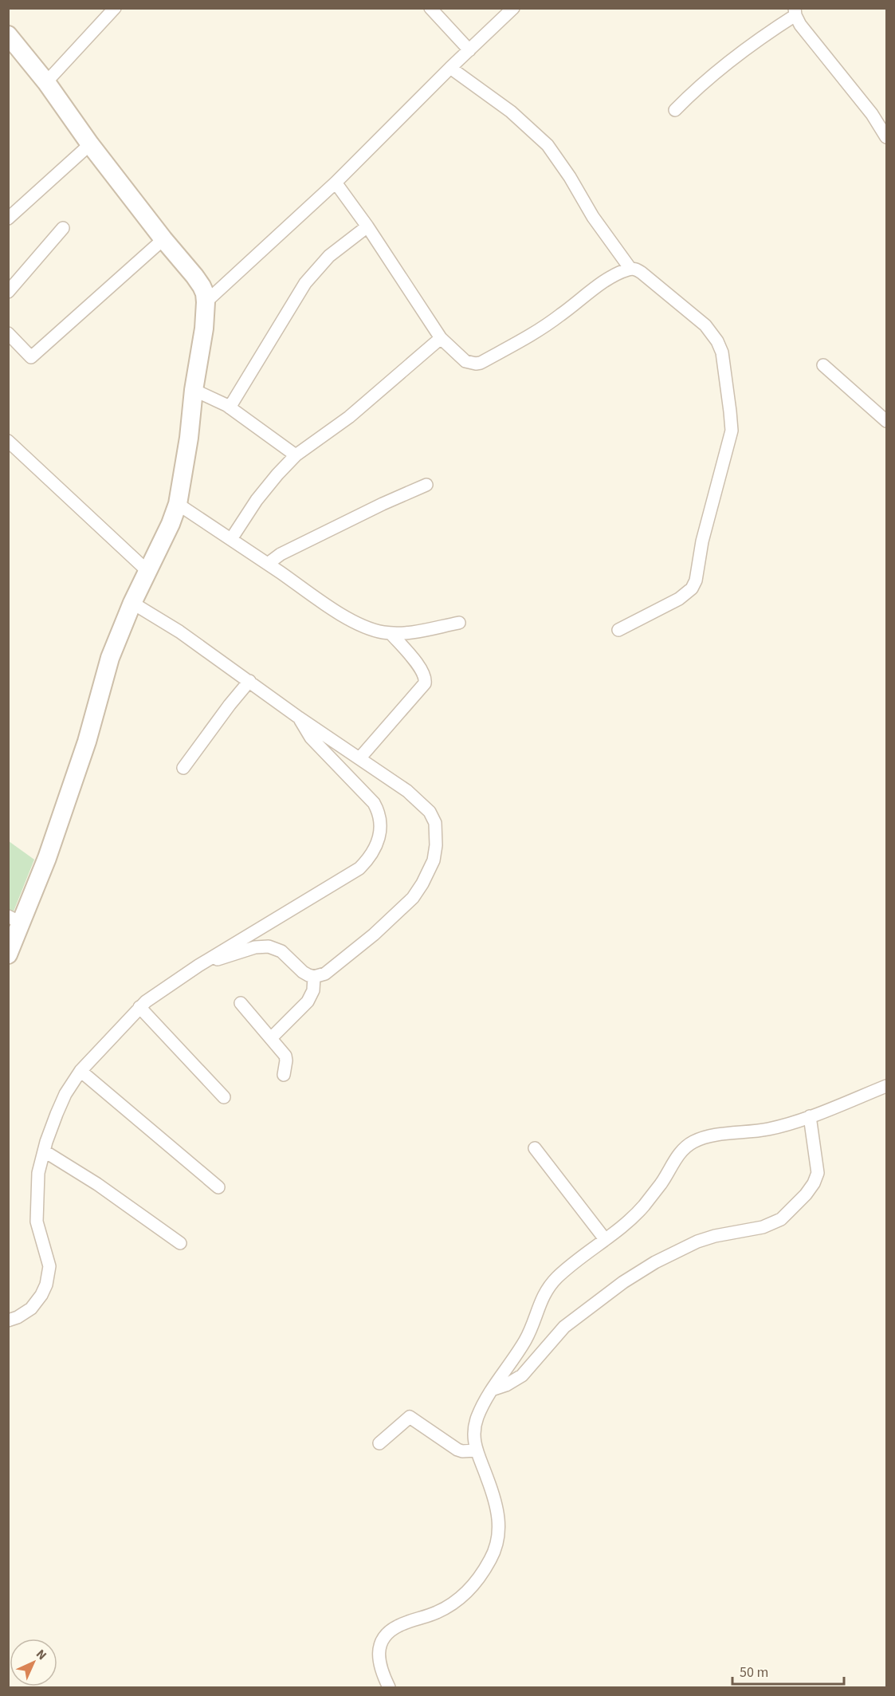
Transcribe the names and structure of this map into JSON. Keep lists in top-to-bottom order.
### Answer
{
  "scale_bar": "50 m",
  "north": "top right"
}
